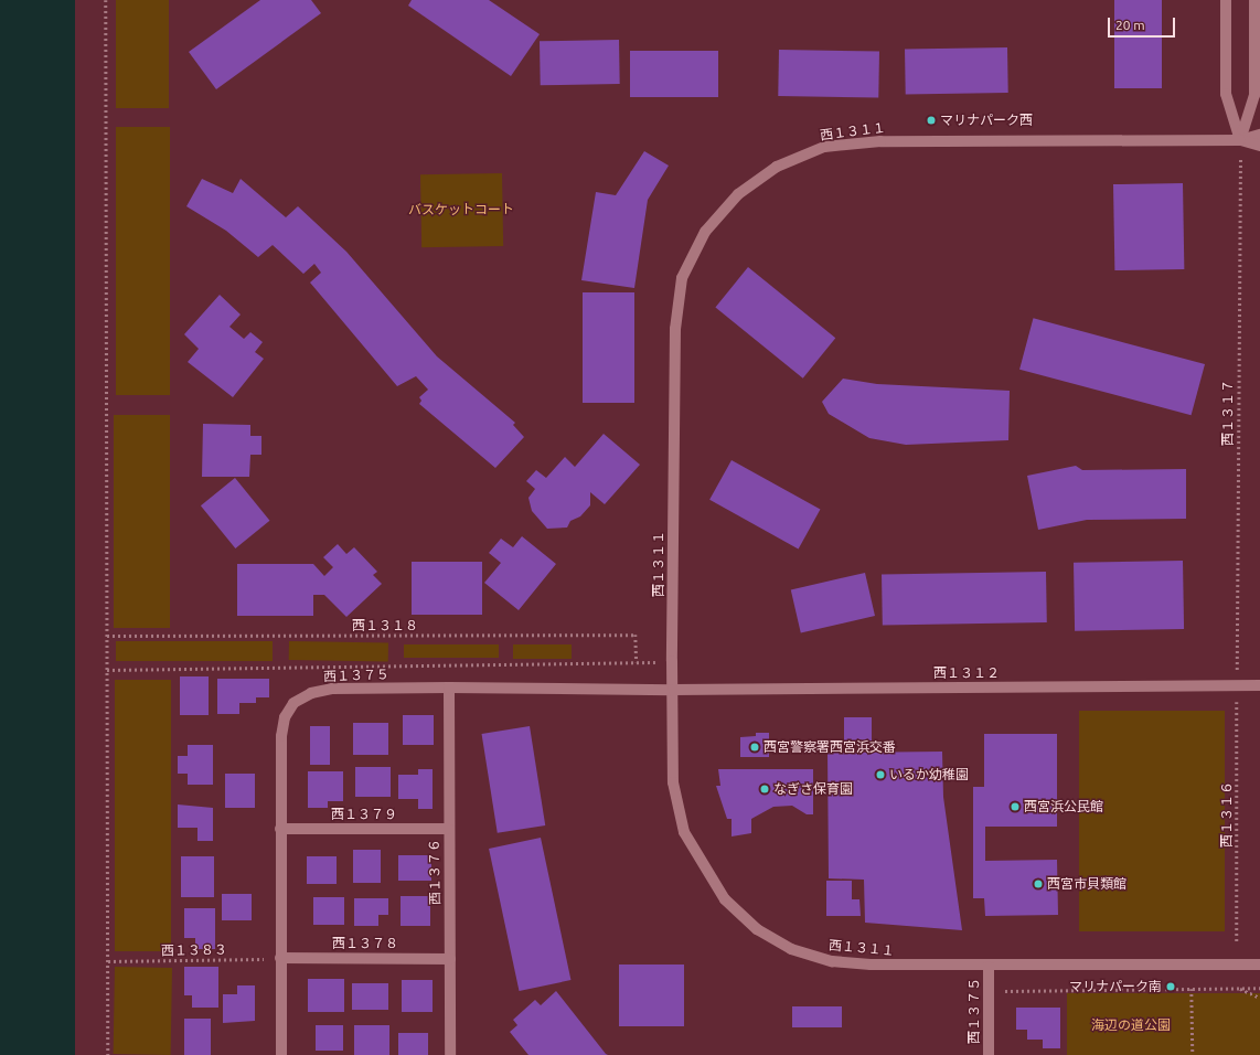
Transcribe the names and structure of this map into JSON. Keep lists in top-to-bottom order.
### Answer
{
  "streets": {
    "street": [
      "西１３１１",
      "西１３１２",
      "西１３７５",
      "西１３７９",
      "西１３７６",
      "西１３７８"
    ],
    "path": [
      "西１３１７",
      "西１３１８",
      "西１３１６",
      "西１３８３"
    ]
  },
  "crossings": [
    ["西１３１１", "西１３１７"],
    ["西１３１１", "西１３１２"],
    ["西１３１１", "西１３７５"],
    ["西１３１７", "西１３１２"],
    ["西１３１７", "西１３１６"],
    ["西１３１２", "西１３７５"],
    ["西１３１２", "西１３１６"],
    ["西１３７５", "西１３７９"],
    ["西１３７５", "西１３７６"],
    ["西１３７５", "西１３７８"],
    ["西１３７５", "西１３８３"],
    ["西１３７９", "西１３７６"],
    ["西１３７６", "西１３７８"],
    ["西１３７８", "西１３８３"]
  ],
  "parks": ["バスケットコート", "海辺の道公園"],
  "places": [
    "マリナパーク西",
    "西宮警察署西宮浜交番",
    "いるか幼稚園",
    "なぎさ保育園",
    "西宮浜公民館",
    "西宮市貝類館",
    "マリナパーク南"
  ],
  "scale_bar": "20 m"
}
